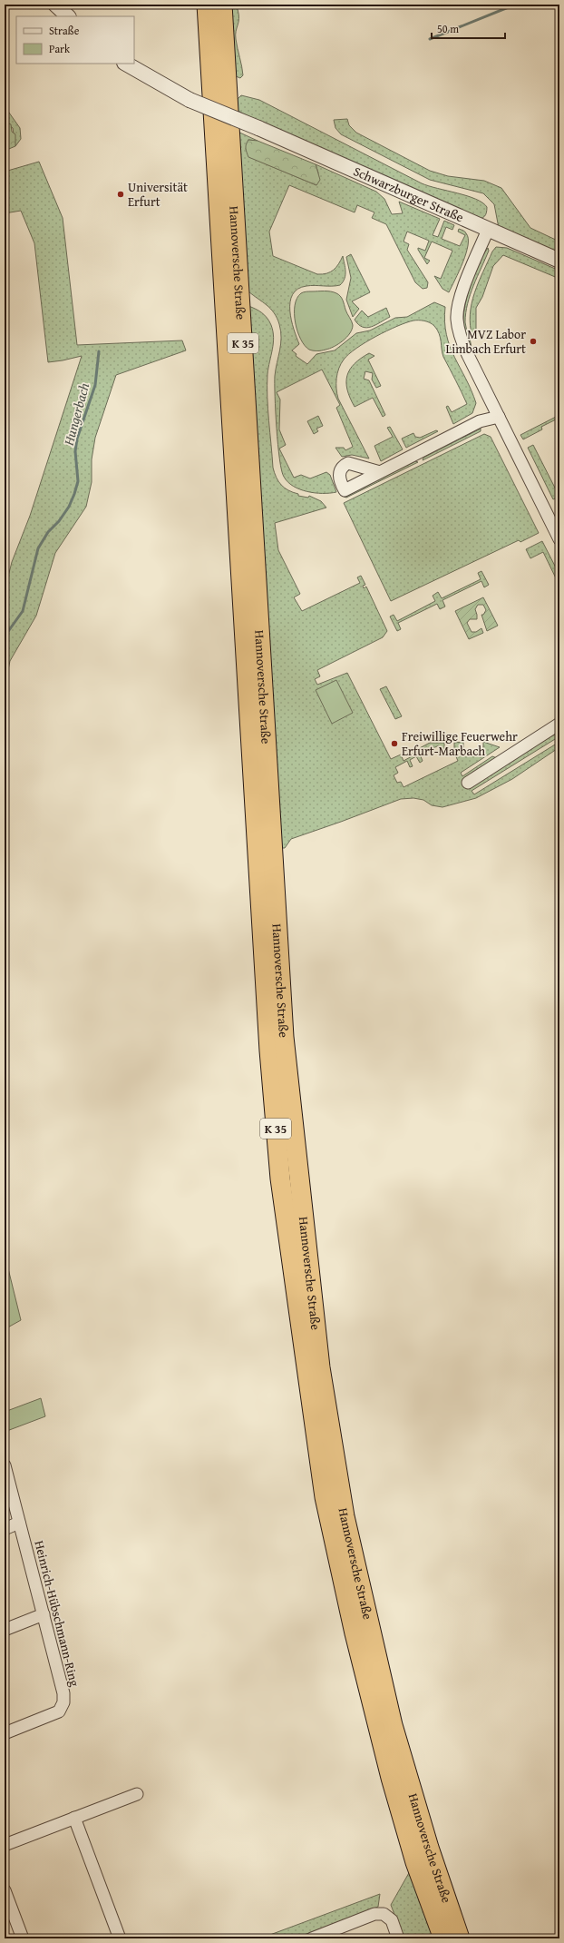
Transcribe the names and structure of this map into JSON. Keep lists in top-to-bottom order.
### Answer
{
  "streets": {
    "highway": ["Hannoversche Straße", "K 35"],
    "street": ["Schwarzburger Straße", "Heinrich-Hübschmann-Ring"]
  },
  "water": ["Hungerbach"],
  "places": ["Universität Erfurt", "MVZ Labor Limbach Erfurt", "Freiwillige Feuerwehr Erfurt-Marbach"],
  "legend": ["Straße", "Park"],
  "scale_bar": "50 m"
}
